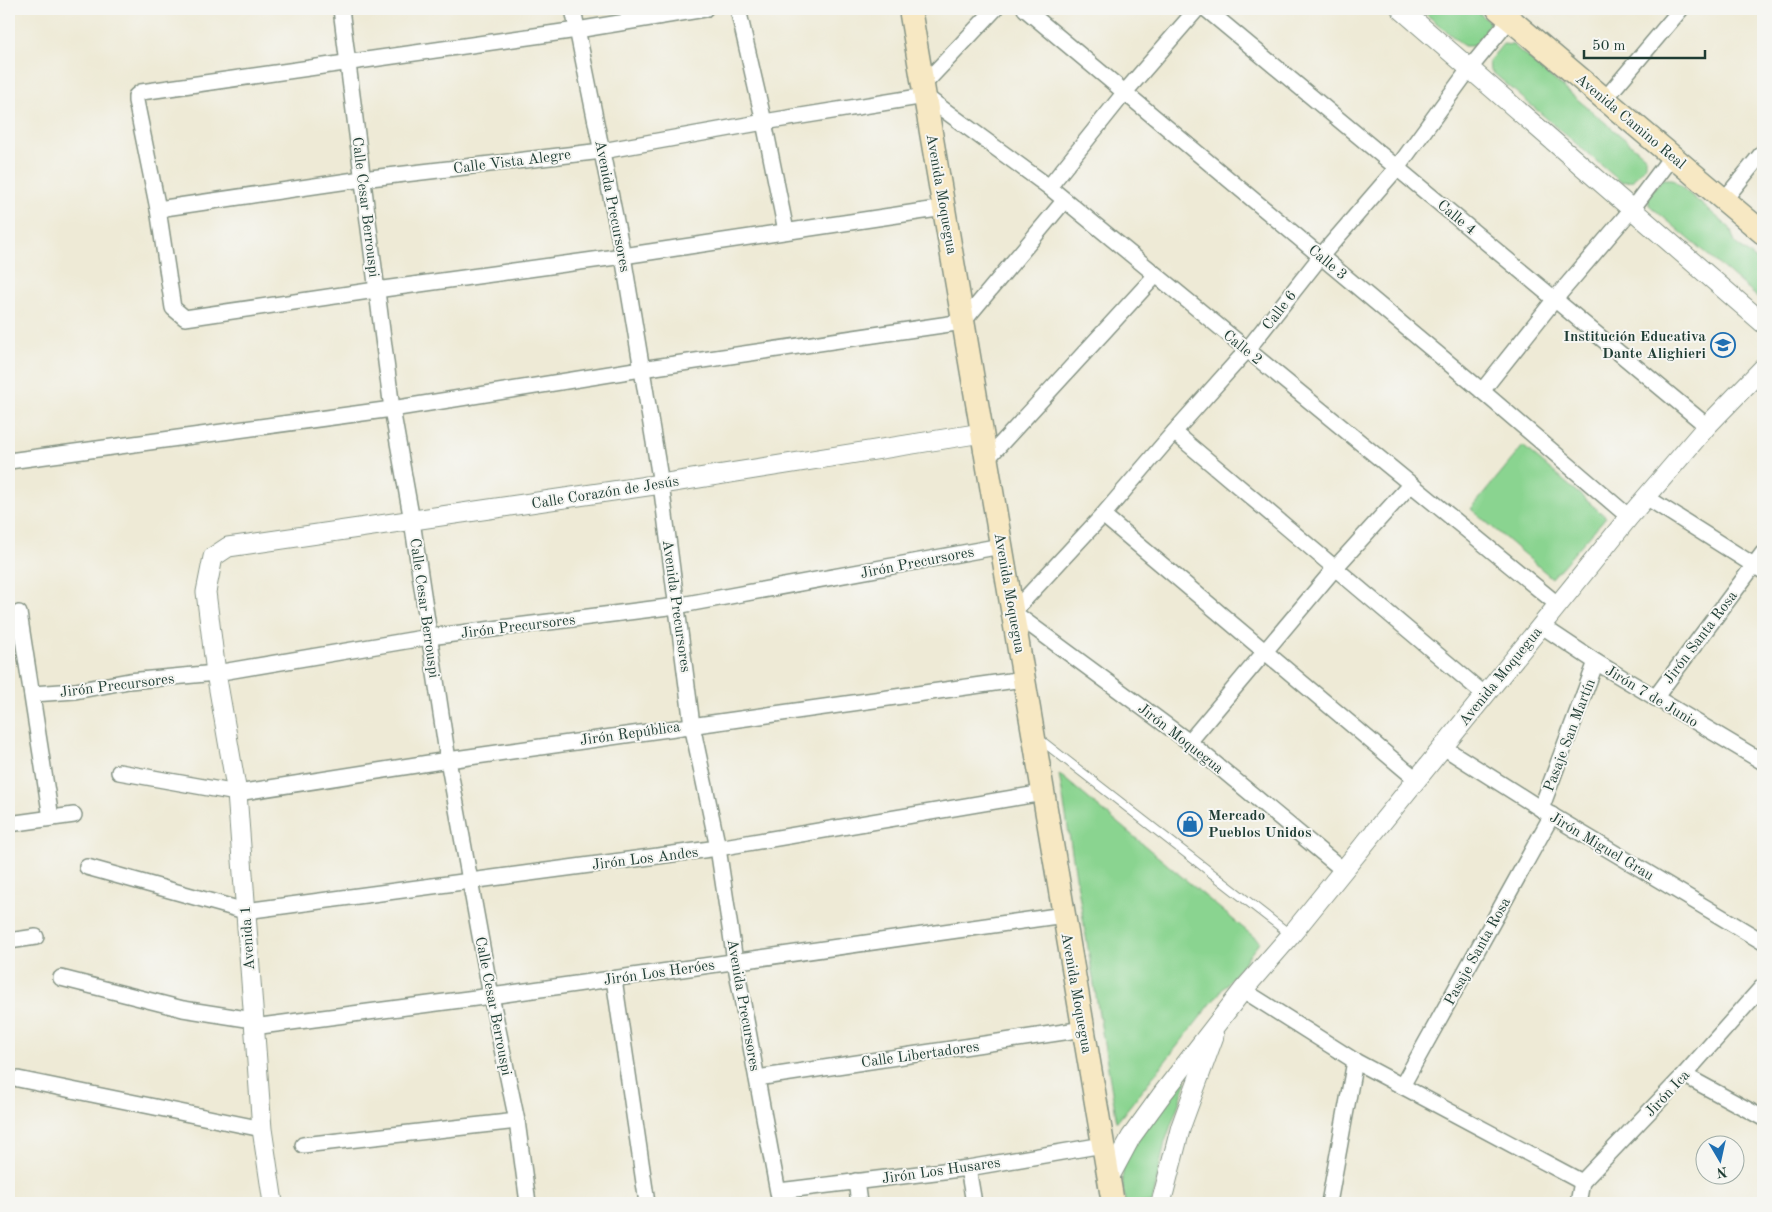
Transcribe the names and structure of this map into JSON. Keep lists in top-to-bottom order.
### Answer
{
  "streets": {
    "main road": ["Avenida Camino Real", "Avenida Moquegua"],
    "street": [
      "Calle Vista Alegre",
      "Avenida Precursores",
      "Calle Cesar Berrouspi",
      "Calle 4",
      "Calle 3",
      "Calle 6",
      "Calle 2",
      "Calle Corazón de Jesús",
      "Jirón Precursores",
      "Jirón Santa Rosa",
      "Jirón 7 de Junio",
      "Jirón República",
      "Pasaje San Martín",
      "Jirón Moquegua",
      "Jirón Miguel Grau",
      "Jirón Los Andes",
      "Avenida 1",
      "Pasaje Santa Rosa",
      "Jirón Los Heróes",
      "Calle Libertadores",
      "Jirón Ica",
      "Jirón Los Husares"
    ]
  },
  "crossings": [
    ["Avenida Camino Real", "Calle 6"],
    ["Calle Vista Alegre", "Avenida Moquegua"],
    ["Calle Vista Alegre", "Avenida Precursores"],
    ["Calle Vista Alegre", "Calle Cesar Berrouspi"],
    ["Calle Vista Alegre", "Calle 2"],
    ["Avenida Moquegua", "Calle 4"],
    ["Avenida Moquegua", "Calle 3"],
    ["Avenida Moquegua", "Calle 6"],
    ["Avenida Moquegua", "Calle 2"],
    ["Avenida Moquegua", "Calle Corazón de Jesús"],
    ["Avenida Moquegua", "Jirón Precursores"],
    ["Avenida Moquegua", "Jirón 7 de Junio"],
    ["Avenida Moquegua", "Jirón República"],
    ["Avenida Moquegua", "Jirón Moquegua"],
    ["Avenida Moquegua", "Jirón Miguel Grau"],
    ["Avenida Moquegua", "Jirón Los Andes"],
    ["Avenida Moquegua", "Jirón Los Heróes"],
    ["Avenida Moquegua", "Calle Libertadores"],
    ["Avenida Moquegua", "Jirón Los Husares"],
    ["Avenida Precursores", "Calle Corazón de Jesús"],
    ["Avenida Precursores", "Jirón Precursores"],
    ["Avenida Precursores", "Jirón República"],
    ["Avenida Precursores", "Jirón Los Andes"],
    ["Avenida Precursores", "Jirón Los Heróes"],
    ["Avenida Precursores", "Calle Libertadores"],
    ["Avenida Precursores", "Jirón Los Husares"],
    ["Calle Cesar Berrouspi", "Calle Corazón de Jesús"],
    ["Calle Cesar Berrouspi", "Jirón Precursores"],
    ["Calle Cesar Berrouspi", "Jirón República"],
    ["Calle Cesar Berrouspi", "Jirón Los Andes"],
    ["Calle Cesar Berrouspi", "Jirón Los Heróes"],
    ["Calle 4", "Calle 6"],
    ["Calle 3", "Calle 6"],
    ["Calle 6", "Calle 2"],
    ["Calle 6", "Jirón Moquegua"],
    ["Calle Corazón de Jesús", "Avenida 1"],
    ["Jirón Precursores", "Avenida 1"],
    ["Jirón Santa Rosa", "Jirón 7 de Junio"],
    ["Jirón 7 de Junio", "Pasaje San Martín"],
    ["Jirón República", "Avenida 1"],
    ["Pasaje San Martín", "Jirón Miguel Grau"],
    ["Pasaje San Martín", "Pasaje Santa Rosa"],
    ["Jirón Miguel Grau", "Pasaje Santa Rosa"],
    ["Jirón Los Andes", "Avenida 1"],
    ["Avenida 1", "Jirón Los Heróes"]
  ],
  "places": {
    "school or university": ["Institución Educativa Dante Alighieri"],
    "shop": ["Mercado Pueblos Unidos"]
  },
  "scale_bar": "50 m",
  "north": "bottom"
}
